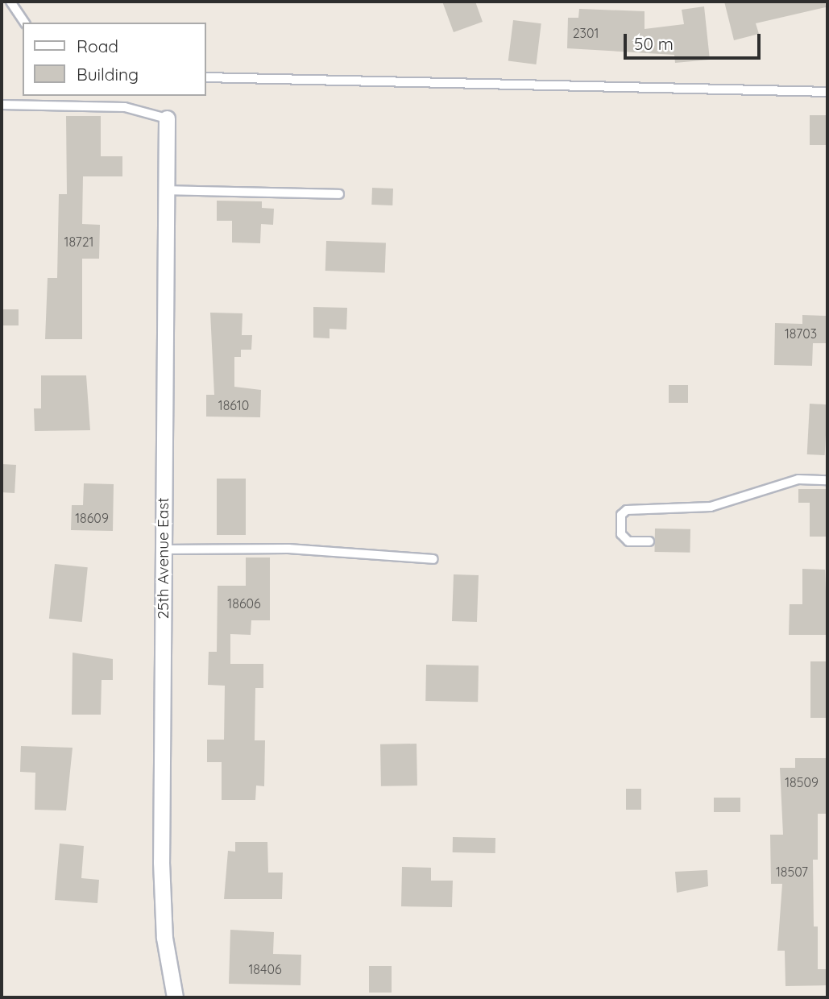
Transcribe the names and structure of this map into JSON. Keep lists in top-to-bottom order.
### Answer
{
  "streets": {
    "street": ["25th Avenue East"]
  },
  "house_numbers": [
    "2301",
    "18721",
    "18703",
    "18610",
    "18609",
    "18606",
    "18509",
    "18507",
    "18406"
  ],
  "legend": ["Road", "Building"],
  "scale_bar": "50 m"
}
